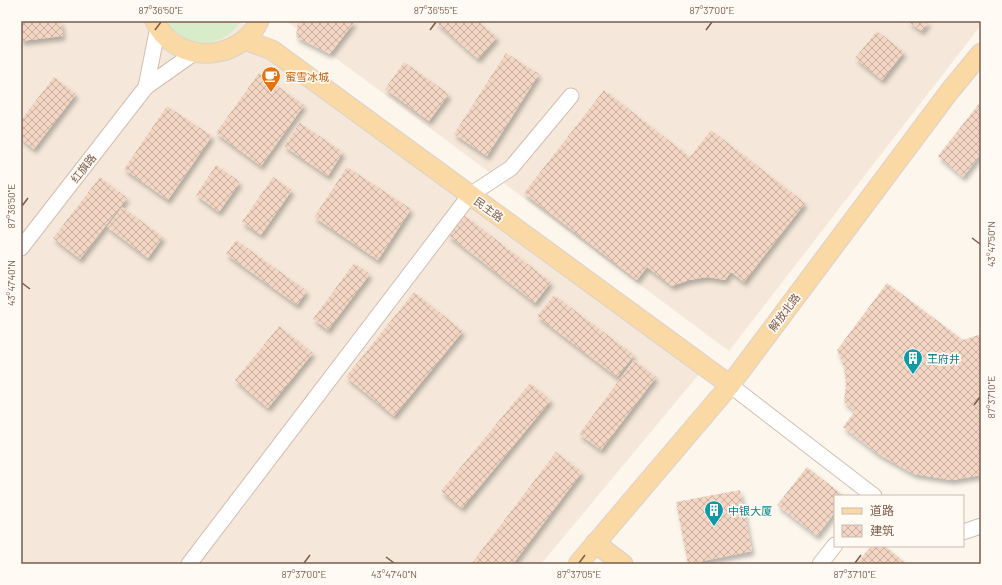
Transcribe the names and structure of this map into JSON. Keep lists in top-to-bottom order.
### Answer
{
  "streets": {
    "main road": ["民主路", "解放北路"],
    "street": ["红旗路"]
  },
  "crossings": [
    ["民主路", "解放北路"]
  ],
  "places": {
    "cafe": ["蜜雪冰城"],
    "building": ["王府井", "中银大厦"]
  },
  "legend": ["道路", "建筑"],
  "coordinates": [
    "87°36'50\"E",
    "87°36'55\"E",
    "87°37'00\"E",
    "43°47'50\"N",
    "43°47'40\"N",
    "87°37'10\"E",
    "87°37'05\"E"
  ]
}
